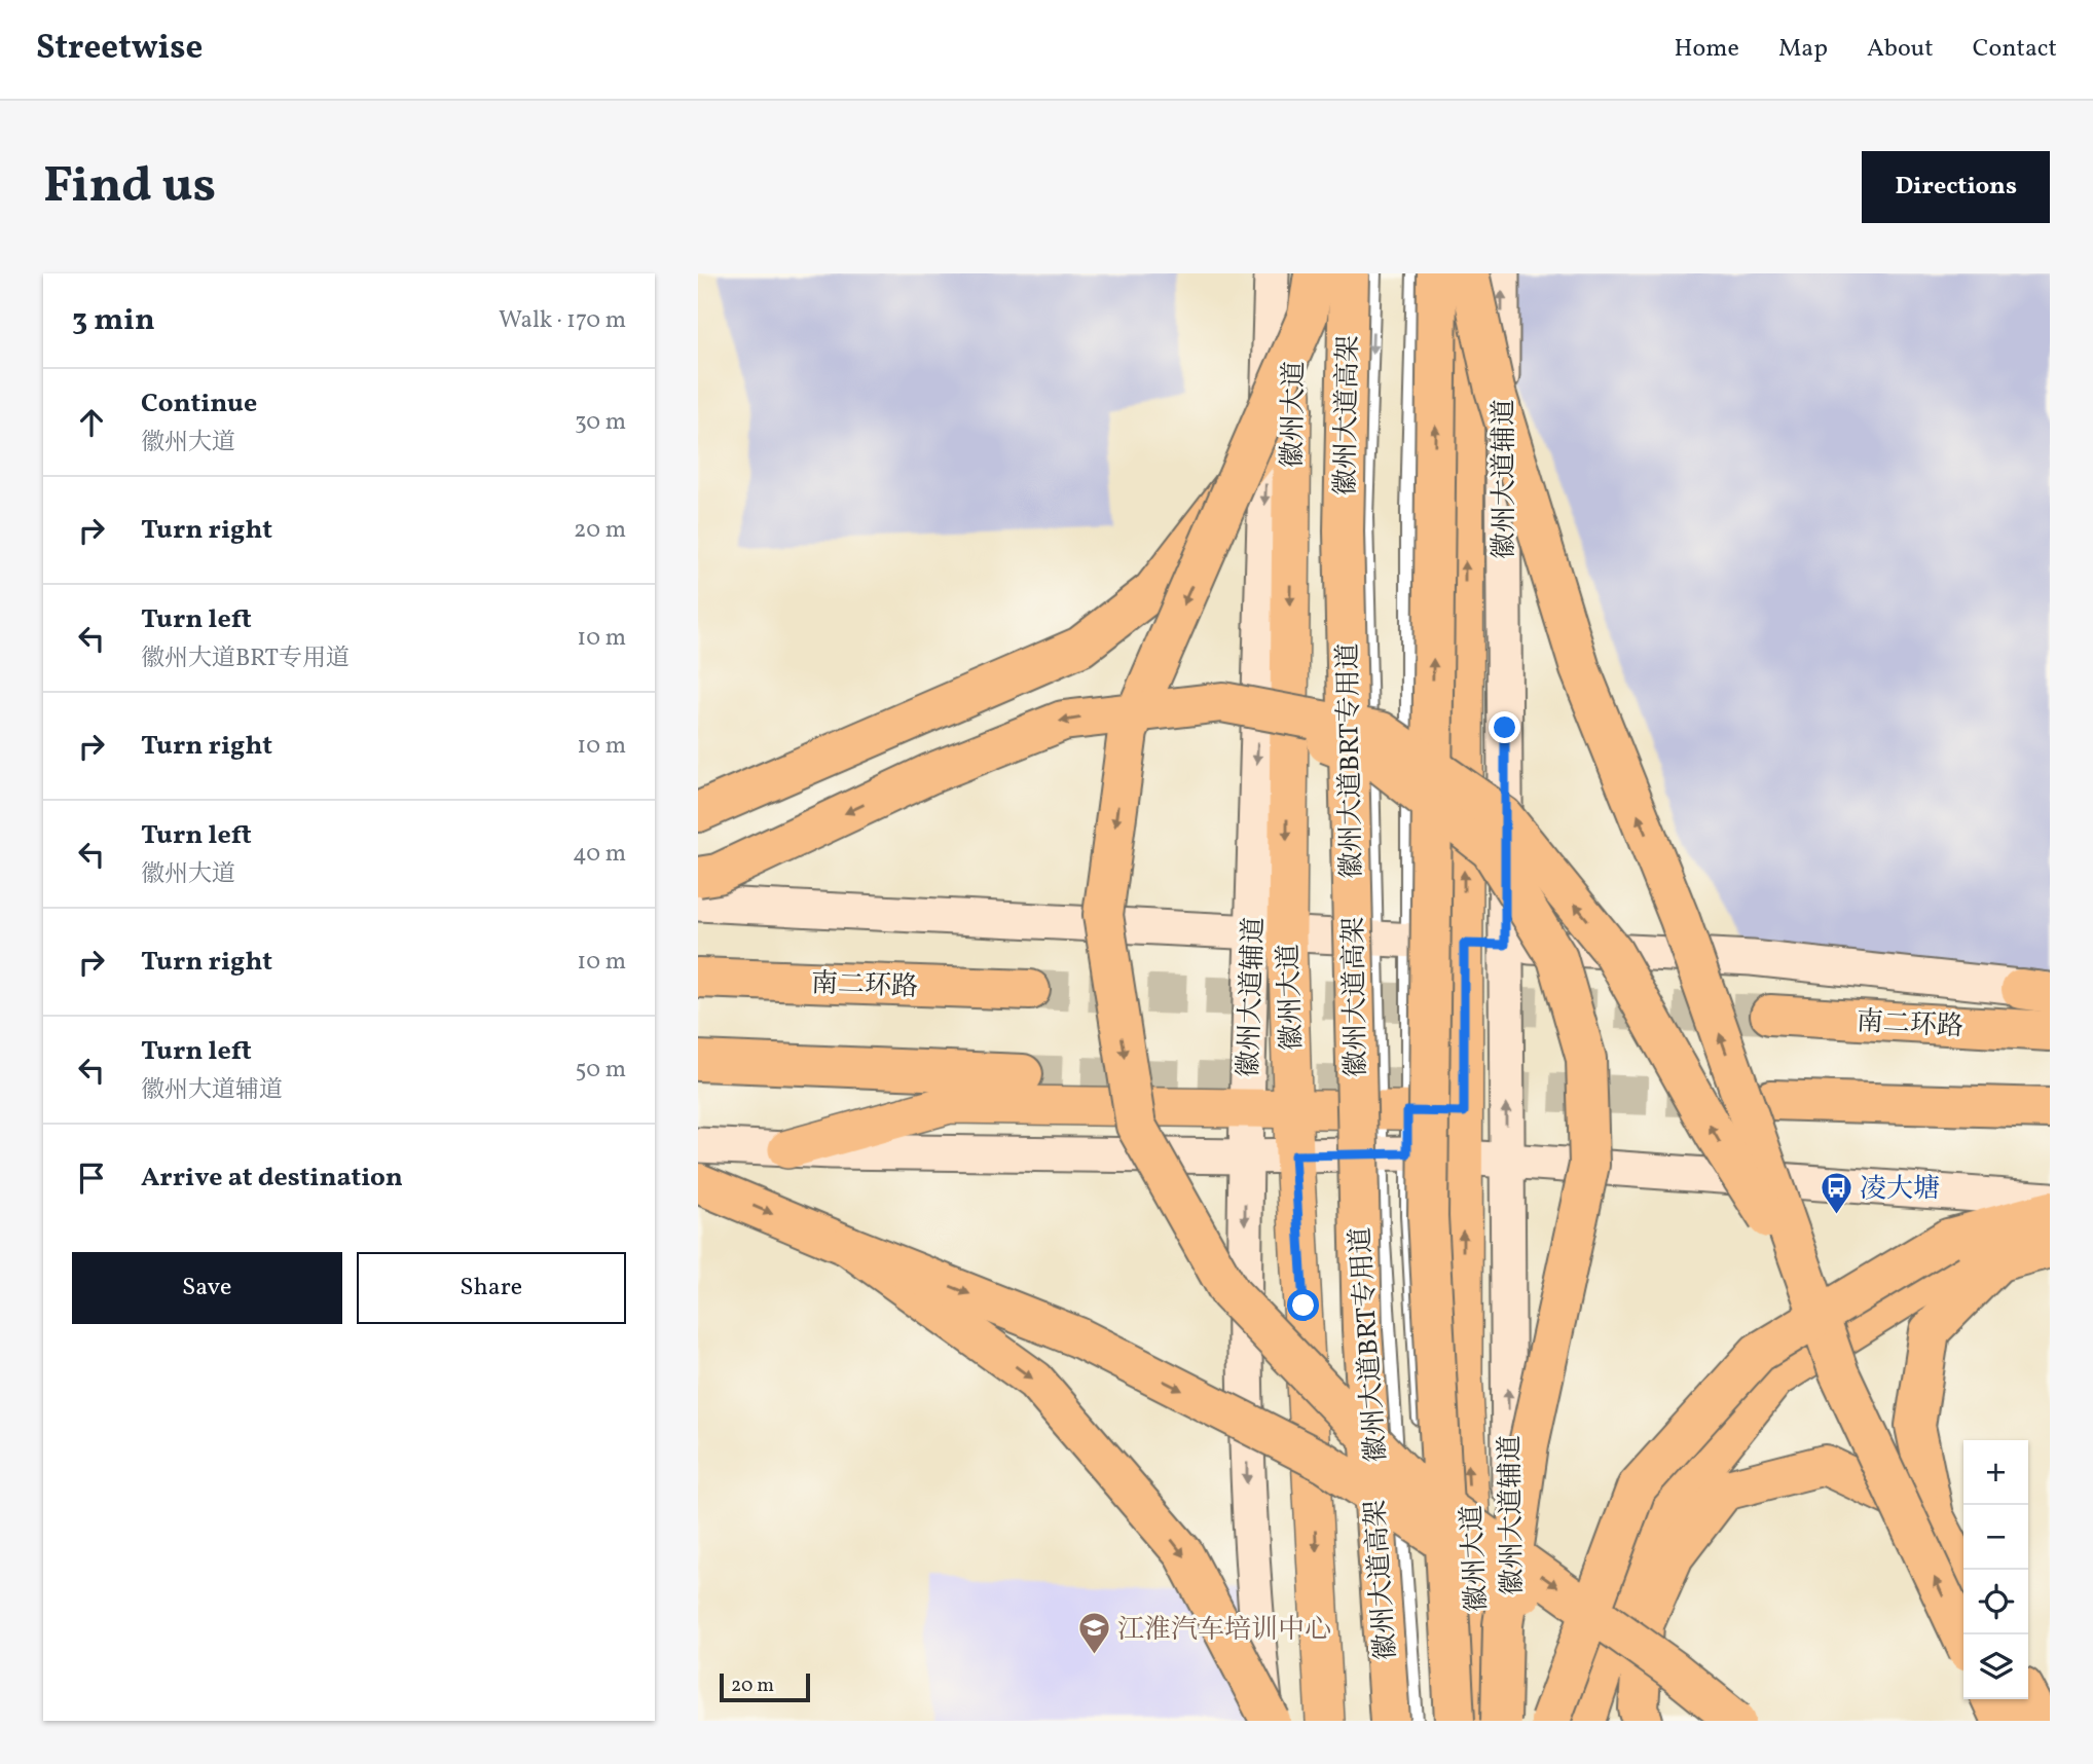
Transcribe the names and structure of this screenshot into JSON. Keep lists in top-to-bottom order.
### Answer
{
  "streets": {
    "highway": ["徽州大道高架", "南二环路"],
    "main road": ["徽州大道"],
    "street": ["徽州大道辅道"],
    "lane": ["徽州大道BRT专用道"]
  },
  "crossings": [
    ["徽州大道", "徽州大道辅道"]
  ],
  "places": {
    "bus stop": ["凌大塘"],
    "school or university": ["江淮汽车培训中心"]
  },
  "scale_bar": "20 m",
  "page": {
    "header": "Streetwise",
    "nav": [
      "Home",
      "Map",
      "About",
      "Contact"
    ],
    "buttons": [
      "Directions",
      ["Save", "Share"]
    ],
    "title": "Find us",
    "heading": ["3 min", "Walk · 170 m"],
    "list": [
      ["Continue", "徽州大道", "30 m"],
      ["Turn right", "20 m"],
      ["Turn left", "徽州大道BRT专用道", "10 m"],
      ["Turn right", "10 m"],
      ["Turn left", "徽州大道", "40 m"],
      ["Turn right", "10 m"],
      ["Turn left", "徽州大道辅道", "50 m"],
      "Arrive at destination"
    ],
    "map_buttons": ["+", "−"],
    "scale": "20 m"
  }
}
